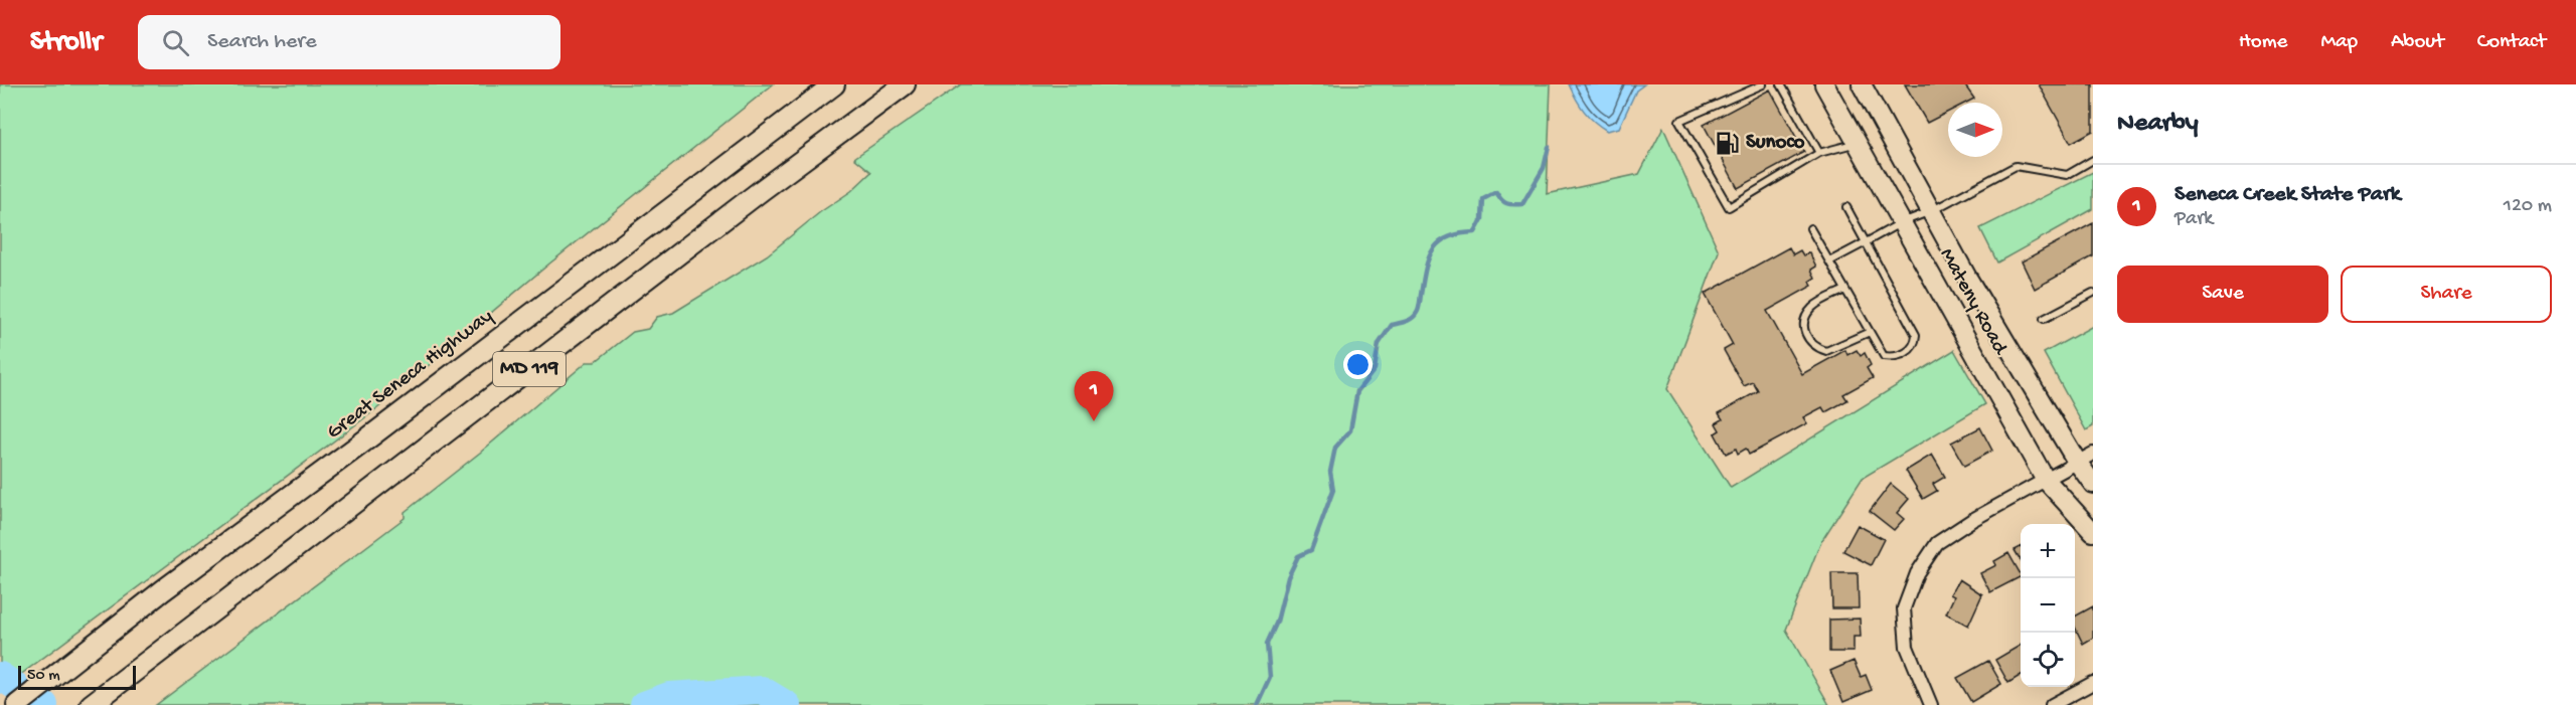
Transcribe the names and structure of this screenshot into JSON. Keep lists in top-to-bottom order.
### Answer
{
  "streets": {
    "main road": ["MD 119", "Great Seneca Highway"],
    "street": ["Mateny Road"]
  },
  "places": {
    "fuel station": ["Sunoco"]
  },
  "scale_bar": "50 m",
  "north": "right",
  "page": {
    "header": "Strollr",
    "search": "Search here",
    "nav": [
      "Home",
      "Map",
      "About",
      "Contact"
    ],
    "heading": "Nearby",
    "list": [
      {
        "mark": "1",
        "name": "Seneca Creek State Park",
        "note": "Park",
        "value": "120 m"
      }
    ],
    "buttons": ["Save", "Share"],
    "pins": "1",
    "map_buttons": ["+", "−"],
    "scale": "50 m"
  }
}
